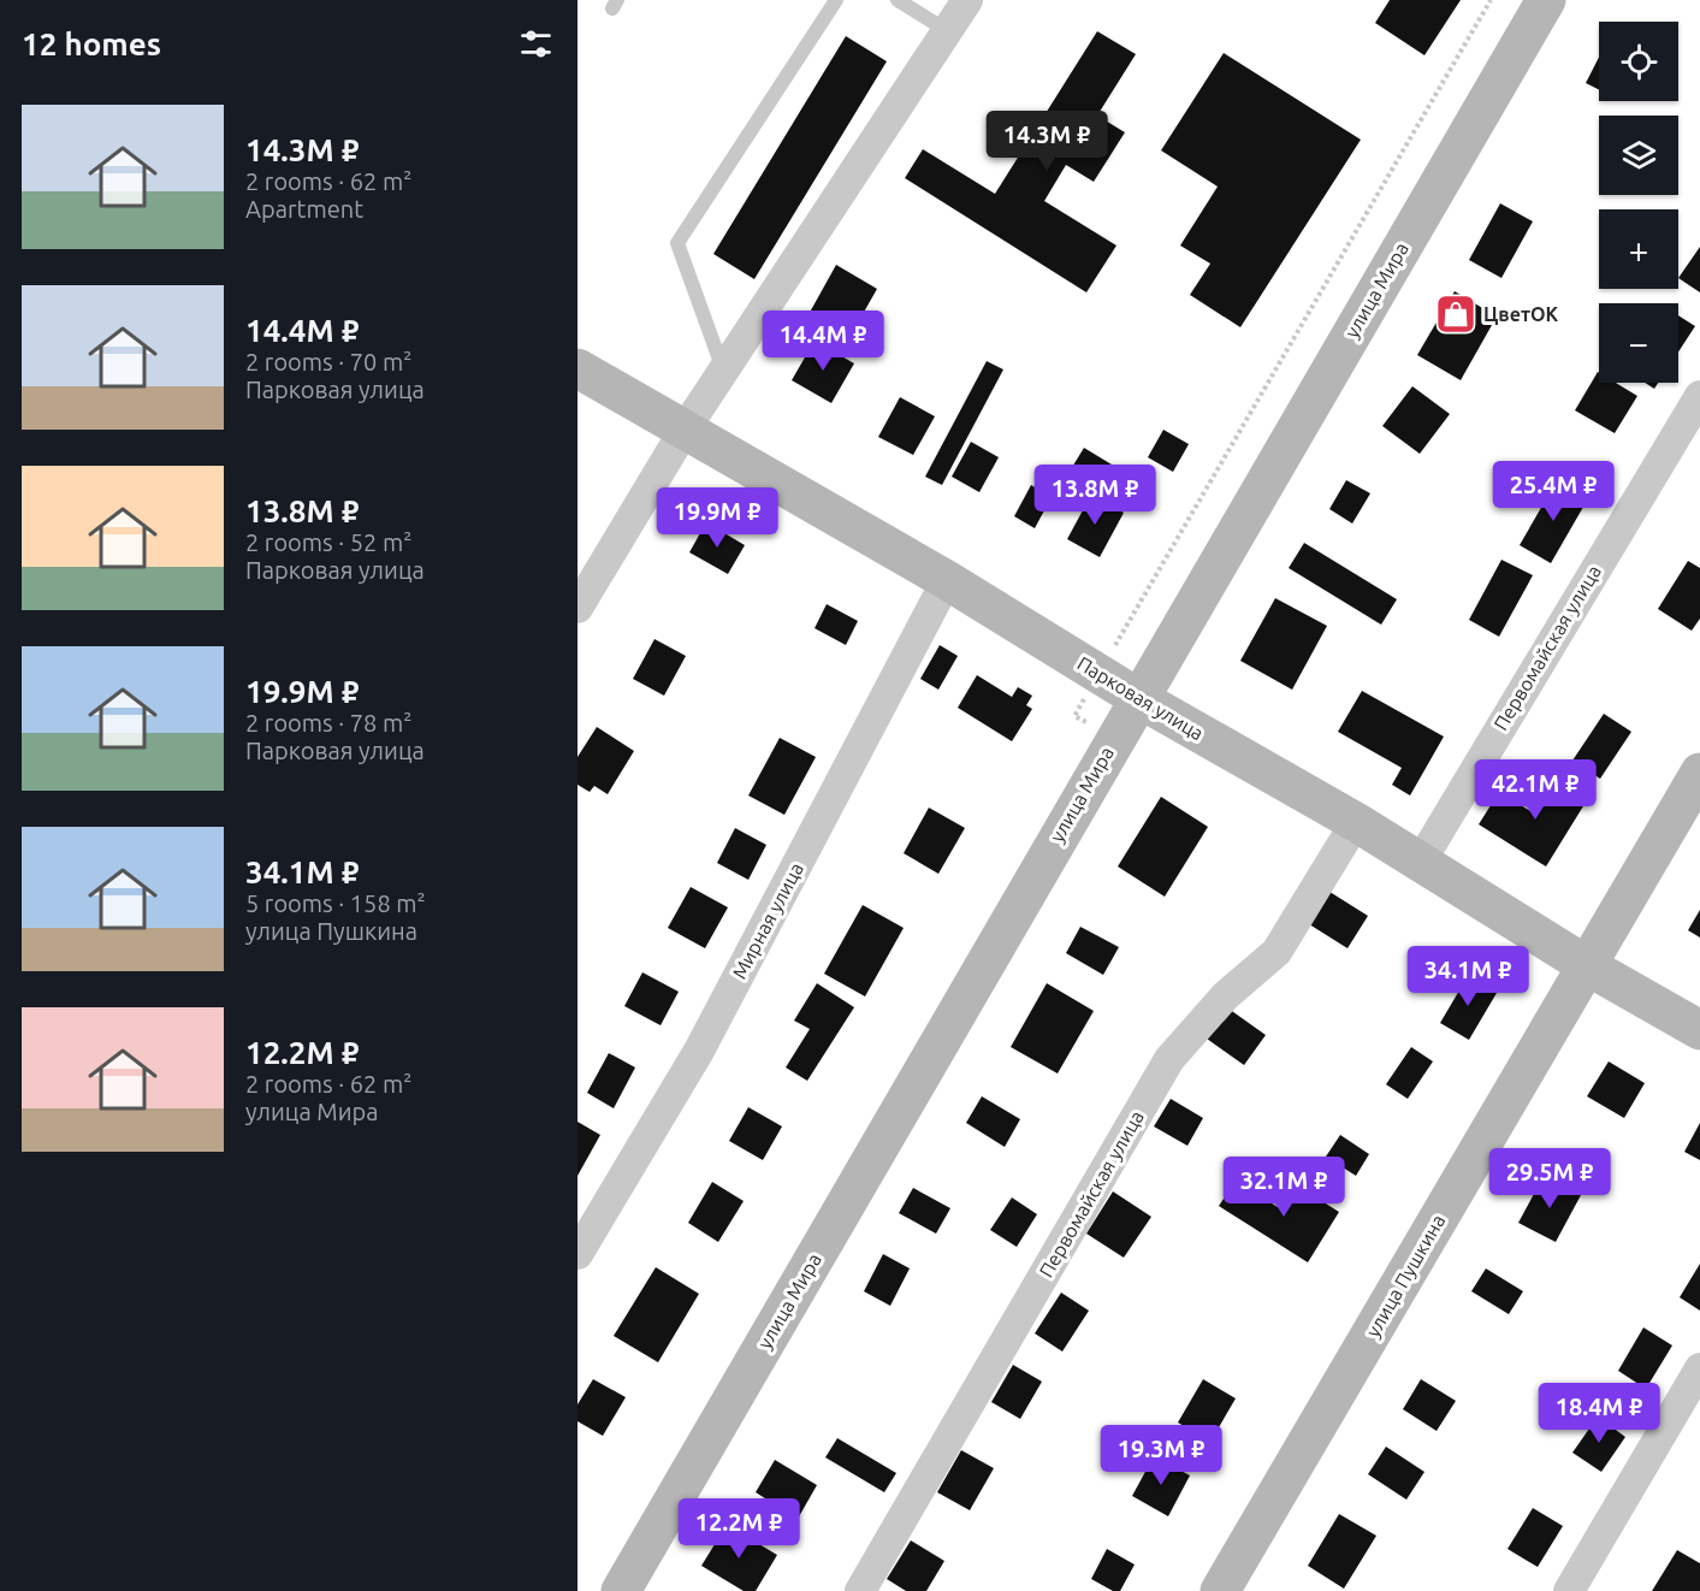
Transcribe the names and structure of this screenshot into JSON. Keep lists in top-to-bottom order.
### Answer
{
  "streets": {
    "street": [
      "улица Мира",
      "Первомайская улица",
      "Парковая улица",
      "Мирная улица",
      "улица Пушкина"
    ]
  },
  "crossings": [
    ["улица Мира", "Парковая улица"],
    ["Первомайская улица", "Парковая улица"],
    ["Парковая улица", "Мирная улица"],
    ["Парковая улица", "улица Пушкина"]
  ],
  "places": {
    "shop": ["ЦветOK"]
  },
  "page": {
    "heading": "12 homes",
    "map_buttons": ["+", "−"],
    "list": [
      {
        "name": "14.3M ₽",
        "note": "2 rooms · 62 m² · Apartment"
      },
      {
        "name": "14.4M ₽",
        "note": "2 rooms · 70 m² · Парковая улица"
      },
      {
        "name": "13.8M ₽",
        "note": "2 rooms · 52 m² · Парковая улица"
      },
      {
        "name": "19.9M ₽",
        "note": "2 rooms · 78 m² · Парковая улица"
      },
      {
        "name": "34.1M ₽",
        "note": "5 rooms · 158 m² · улица Пушкина"
      },
      {
        "name": "12.2M ₽",
        "note": "2 rooms · 62 m² · улица Мира"
      }
    ],
    "price": [
      "14.3M ₽",
      "14.4M ₽",
      "25.4M ₽",
      "13.8M ₽",
      "19.9M ₽",
      "42.1M ₽",
      "34.1M ₽",
      "29.5M ₽",
      "32.1M ₽",
      "18.4M ₽",
      "19.3M ₽",
      "12.2M ₽"
    ]
  }
}
